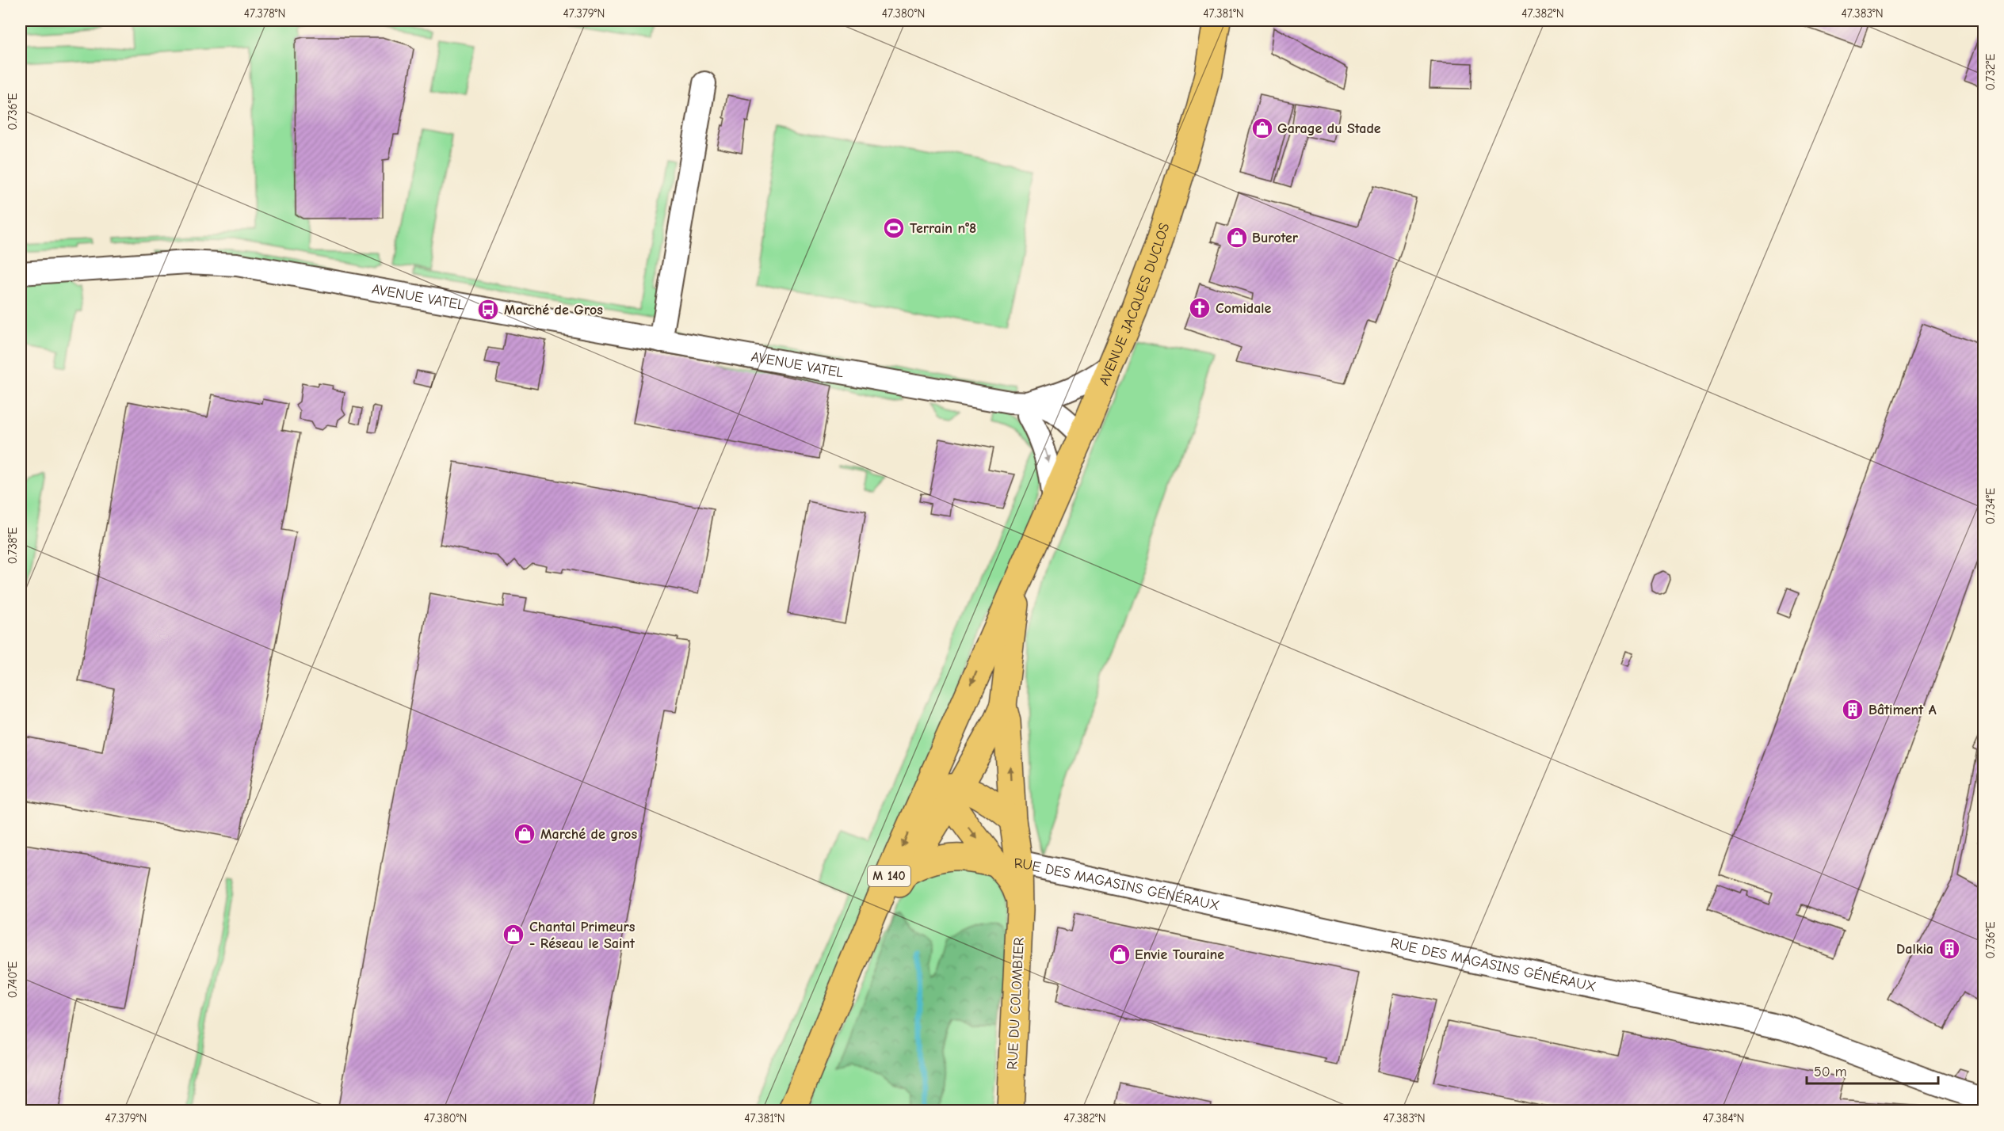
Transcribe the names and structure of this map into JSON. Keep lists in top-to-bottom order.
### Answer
{
  "streets": {
    "main road": ["AVENUE JACQUES DUCLOS", "M 140", "RUE DU COLOMBIER"],
    "street": ["AVENUE VATEL", "RUE DES MAGASINS GÉNÉRAUX"]
  },
  "crossings": [
    ["AVENUE VATEL", "AVENUE JACQUES DUCLOS"],
    ["AVENUE JACQUES DUCLOS", "M 140"],
    ["M 140", "RUE DU COLOMBIER"],
    ["RUE DES MAGASINS GÉNÉRAUX", "RUE DU COLOMBIER"]
  ],
  "places": {
    "shop": [
      "Garage du Stade",
      "Buroter",
      "Marché de gros",
      "Chantal Primeurs - Réseau le Saint",
      "Envie Touraine"
    ],
    "sports": ["Terrain n°8"],
    "church": ["Comidale"],
    "bus stop": ["Marché de Gros"],
    "building": ["Bâtiment A", "Dalkia"]
  },
  "scale_bar": "50 m",
  "coordinates": [
    "47.378°N",
    "47.379°N",
    "47.380°N",
    "47.381°N",
    "47.382°N",
    "47.383°N",
    "0.732°E",
    "0.736°E",
    "0.734°E",
    "0.738°E",
    "0.740°E",
    "47.384°N"
  ]
}
